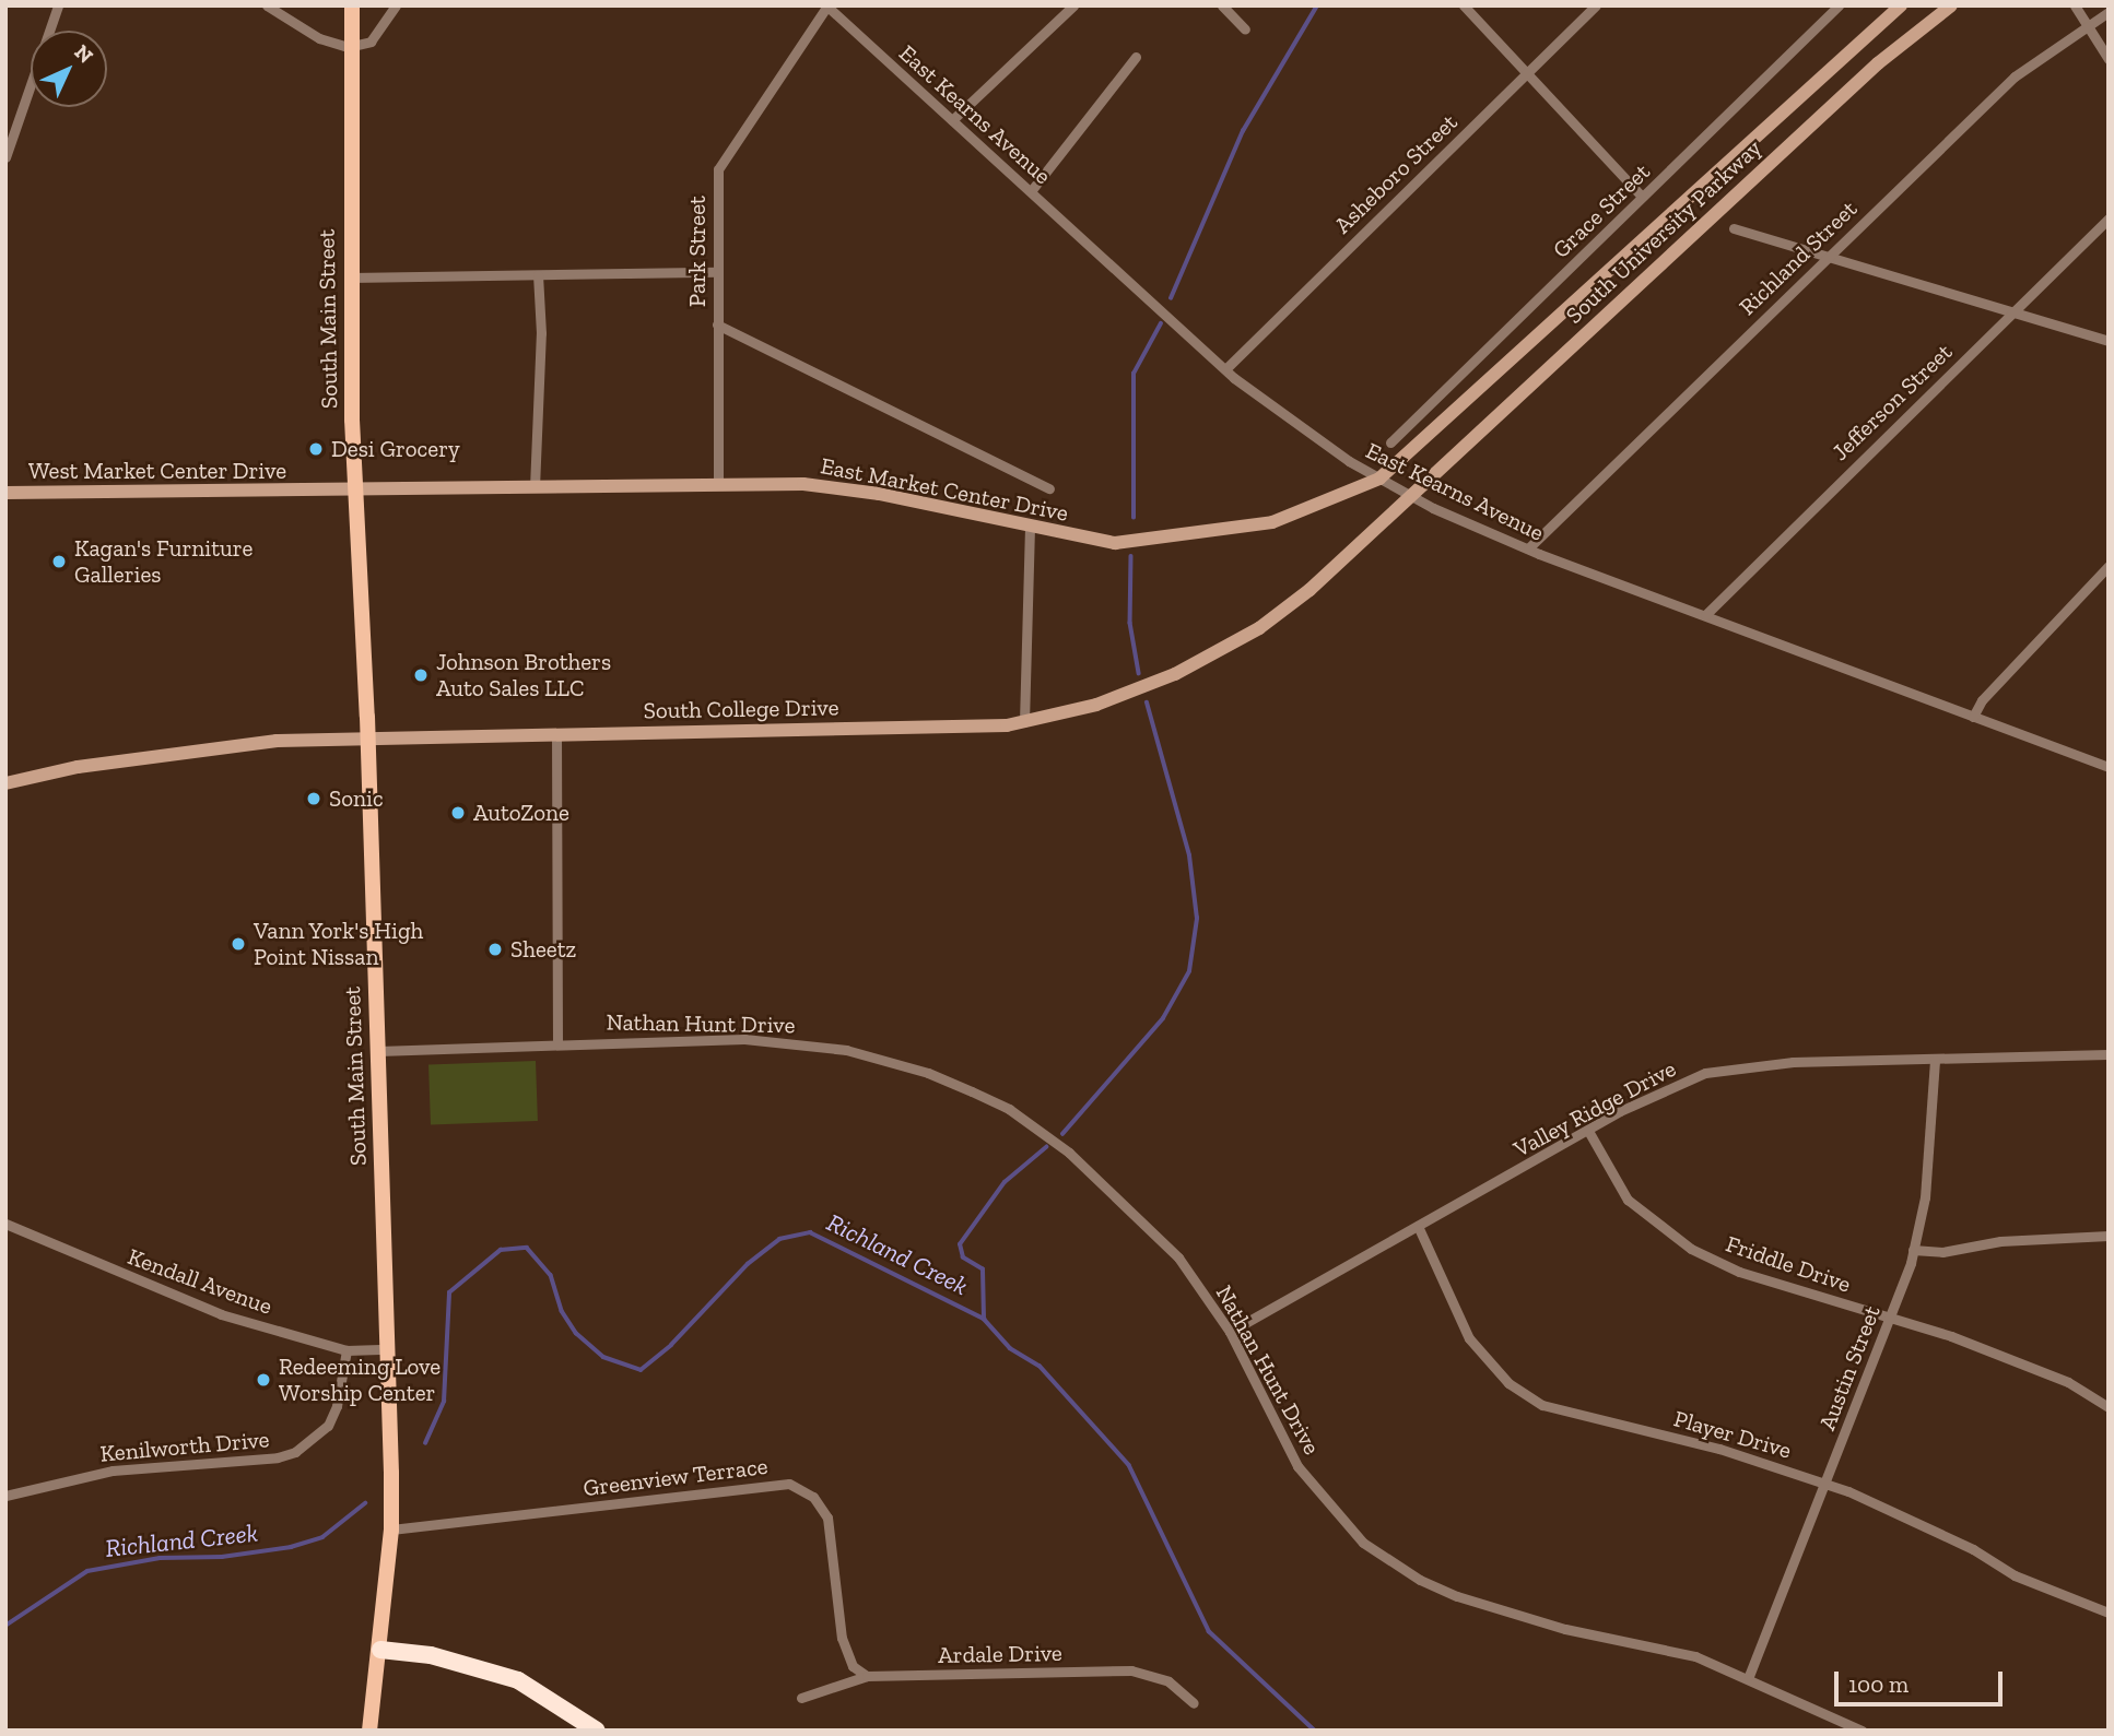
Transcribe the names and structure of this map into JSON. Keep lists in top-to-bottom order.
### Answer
{
  "streets": {
    "main road": [
      "South University Parkway",
      "South Main Street",
      "West Market Center Drive",
      "East Market Center Drive",
      "South College Drive"
    ],
    "street": [
      "East Kearns Avenue",
      "Asheboro Street",
      "Grace Street",
      "Park Street",
      "Richland Street",
      "Jefferson Street",
      "Nathan Hunt Drive",
      "Valley Ridge Drive",
      "Friddle Drive",
      "Kendall Avenue",
      "Austin Street",
      "Player Drive",
      "Kenilworth Drive",
      "Greenview Terrace",
      "Ardale Drive"
    ]
  },
  "crossings": [
    ["East Kearns Avenue", "Asheboro Street"],
    ["East Kearns Avenue", "South University Parkway"],
    ["East Kearns Avenue", "Park Street"],
    ["East Kearns Avenue", "Richland Street"],
    ["East Kearns Avenue", "Jefferson Street"],
    ["East Kearns Avenue", "East Market Center Drive"],
    ["East Kearns Avenue", "South College Drive"],
    ["South University Parkway", "East Market Center Drive"],
    ["South University Parkway", "South College Drive"],
    ["Park Street", "East Market Center Drive"],
    ["South Main Street", "West Market Center Drive"],
    ["South Main Street", "East Market Center Drive"],
    ["South Main Street", "South College Drive"],
    ["South Main Street", "Nathan Hunt Drive"],
    ["South Main Street", "Kendall Avenue"],
    ["South Main Street", "Greenview Terrace"],
    ["West Market Center Drive", "East Market Center Drive"],
    ["Nathan Hunt Drive", "Valley Ridge Drive"],
    ["Nathan Hunt Drive", "Austin Street"],
    ["Valley Ridge Drive", "Friddle Drive"],
    ["Valley Ridge Drive", "Austin Street"],
    ["Valley Ridge Drive", "Player Drive"],
    ["Friddle Drive", "Austin Street"],
    ["Kendall Avenue", "Kenilworth Drive"],
    ["Austin Street", "Player Drive"],
    ["Greenview Terrace", "Ardale Drive"]
  ],
  "water": ["Richland Creek"],
  "places": [
    "Desi Grocery",
    "Kagan's Furniture Galleries",
    "Johnson Brothers Auto Sales LLC",
    "Sonic",
    "AutoZone",
    "Vann York's High Point Nissan",
    "Sheetz",
    "Redeeming Love Worship Center"
  ],
  "scale_bar": "100 m",
  "north": "top right"
}
